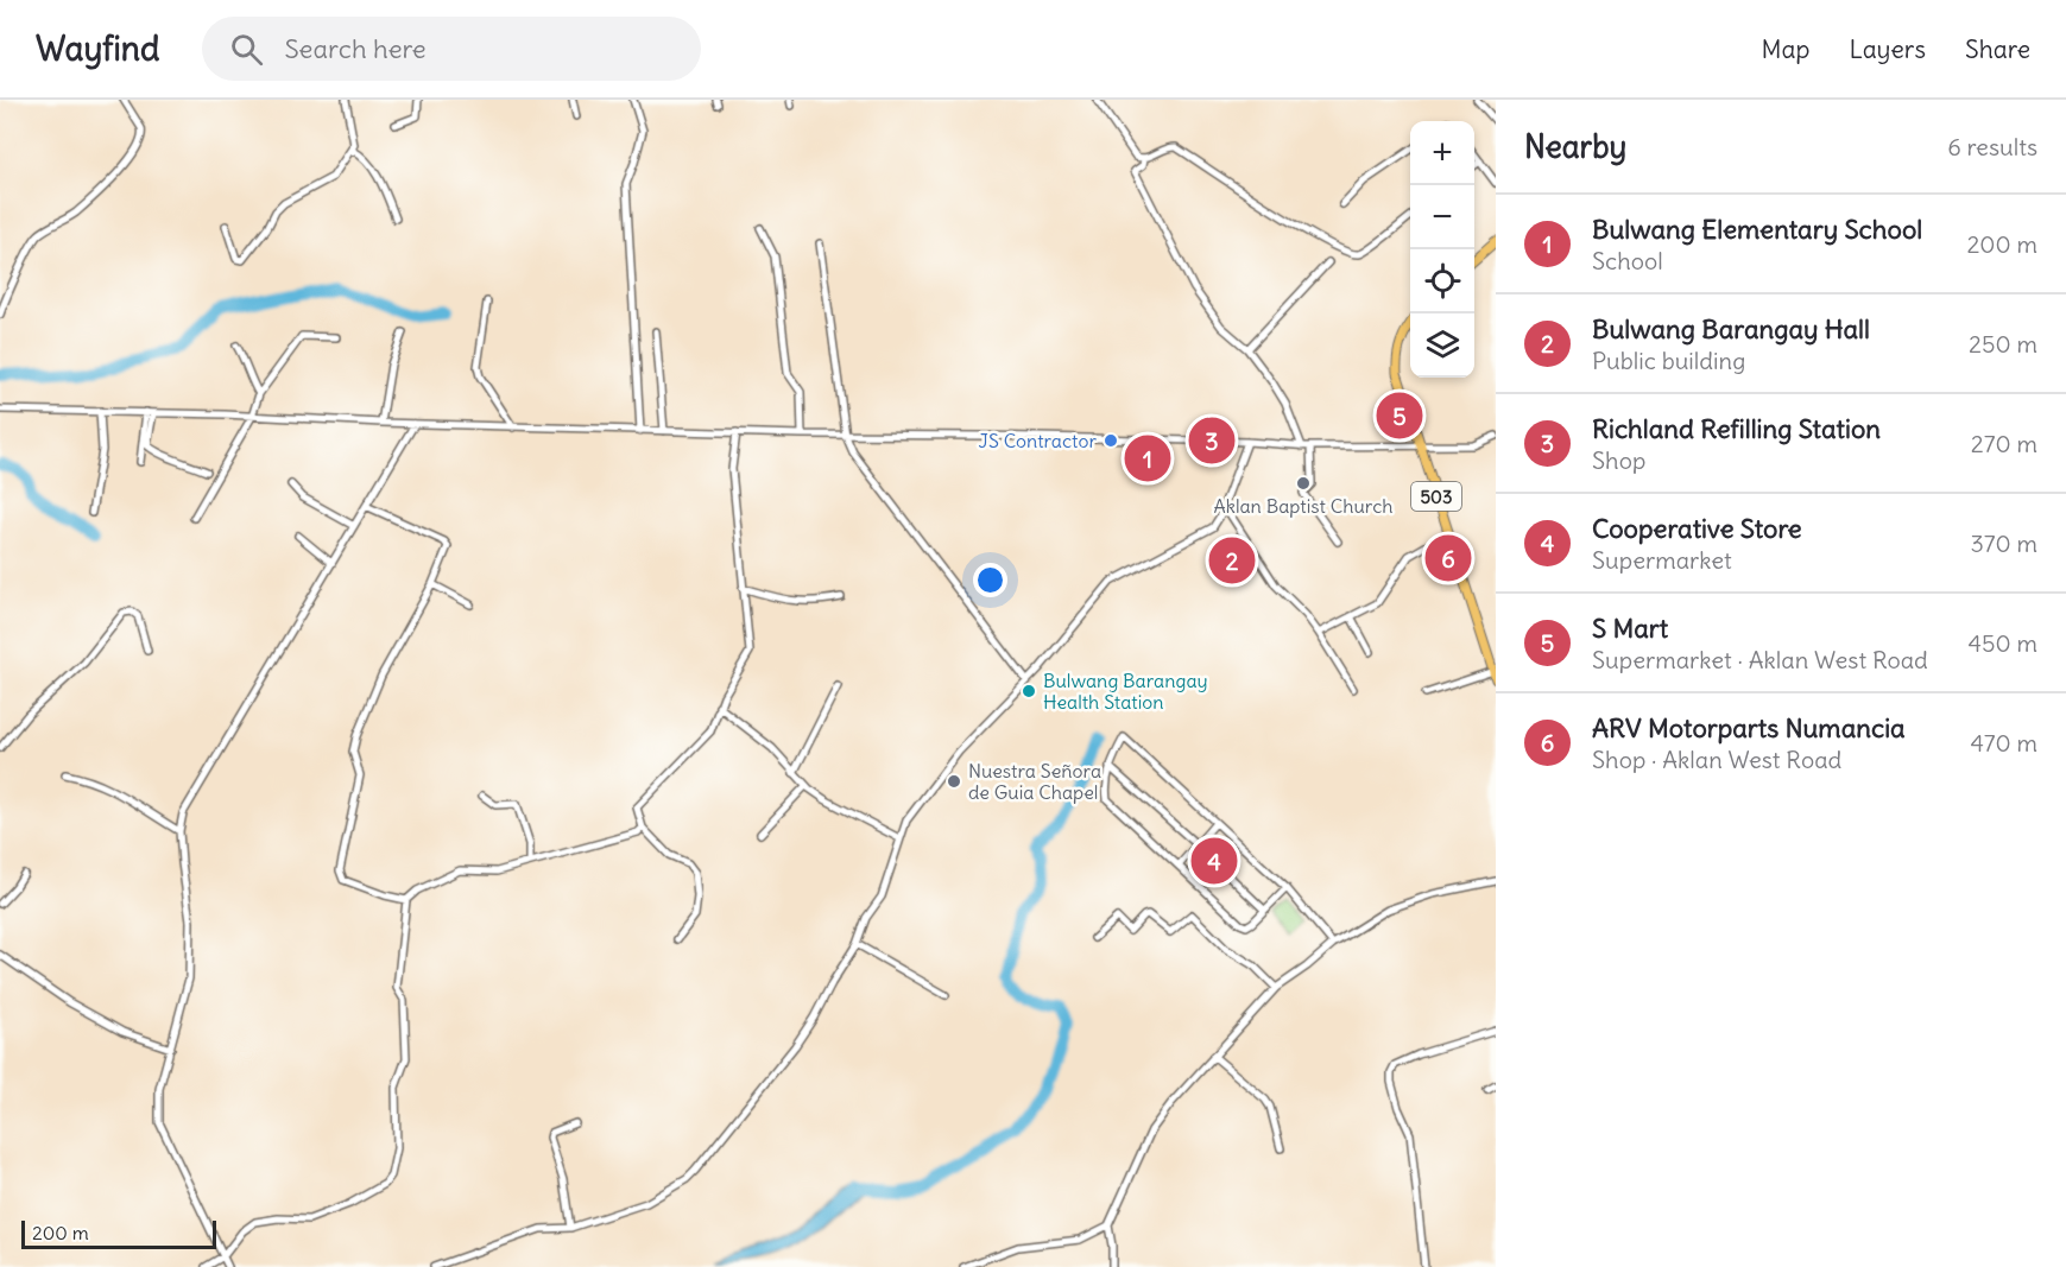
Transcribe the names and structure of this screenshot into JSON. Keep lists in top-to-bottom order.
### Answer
{
  "streets": {
    "main road": ["503"]
  },
  "places": [
    "JS Contractor",
    "Aklan Baptist Church",
    "Bulwang Barangay Health Station",
    "Nuestra Señora de Guia Chapel"
  ],
  "scale_bar": "200 m",
  "page": {
    "header": "Wayfind",
    "search": "Search here",
    "nav": ["Map", "Layers", "Share"],
    "heading": ["Nearby", "6 results"],
    "map_buttons": ["+", "−"],
    "list": [
      {
        "mark": "1",
        "name": "Bulwang Elementary School",
        "note": "School",
        "value": "200 m"
      },
      {
        "mark": "2",
        "name": "Bulwang Barangay Hall",
        "note": "Public building",
        "value": "250 m"
      },
      {
        "mark": "3",
        "name": "Richland Refilling Station",
        "note": "Shop",
        "value": "270 m"
      },
      {
        "mark": "4",
        "name": "Cooperative Store",
        "note": "Supermarket",
        "value": "370 m"
      },
      {
        "mark": "5",
        "name": "S Mart",
        "note": "Supermarket · Aklan West Road",
        "value": "450 m"
      },
      {
        "mark": "6",
        "name": "ARV Motorparts Numancia",
        "note": "Shop · Aklan West Road",
        "value": "470 m"
      }
    ],
    "pins": [
      "5",
      "3",
      "1",
      "6",
      "2",
      "4"
    ],
    "scale": "200 m"
  }
}
